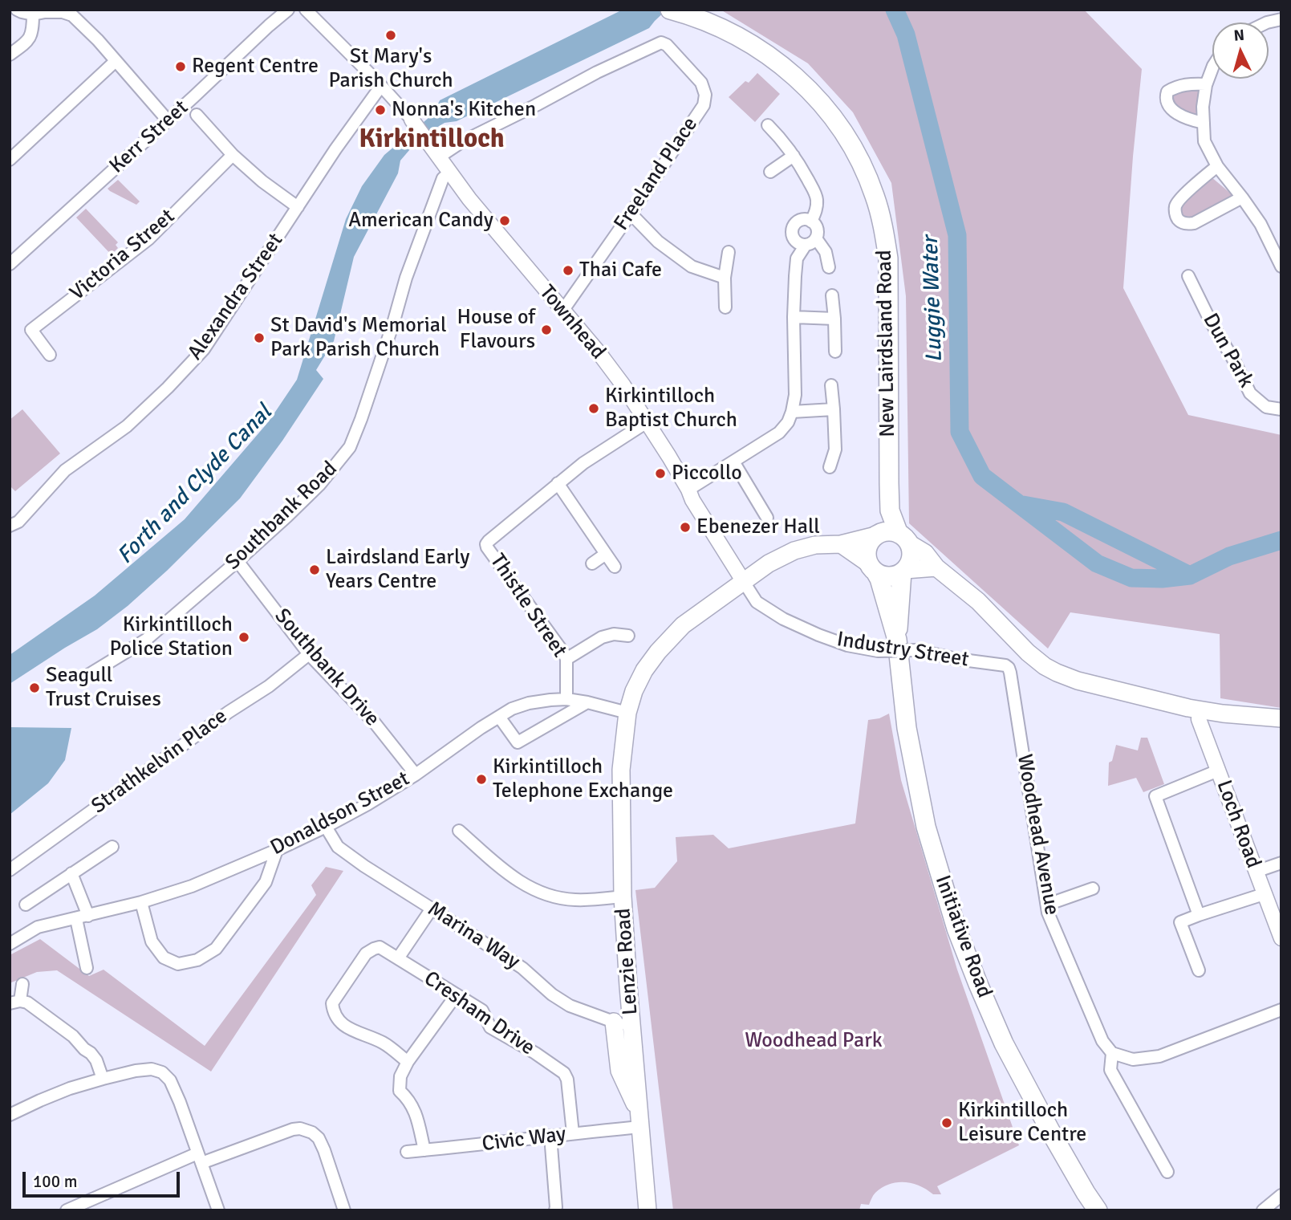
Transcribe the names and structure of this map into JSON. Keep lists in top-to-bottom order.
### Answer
{
  "streets": {
    "main road": ["New Lairdsland Road", "Initiative Road", "Lenzie Road"],
    "street": [
      "Kerr Street",
      "Freeland Place",
      "Victoria Street",
      "Alexandra Street",
      "Townhead",
      "Dun Park",
      "Southbank Road",
      "Thistle Street",
      "Industry Street",
      "Southbank Drive",
      "Strathkelvin Place",
      "Donaldson Street",
      "Loch Road",
      "Woodhead Avenue",
      "Marina Way",
      "Cresham Drive",
      "Civic Way"
    ]
  },
  "crossings": [
    ["Freeland Place", "Townhead"],
    ["Townhead", "Southbank Road"],
    ["Townhead", "Industry Street"],
    ["Southbank Road", "Southbank Drive"],
    ["Thistle Street", "Donaldson Street"],
    ["Industry Street", "Woodhead Avenue"],
    ["Southbank Drive", "Strathkelvin Place"],
    ["Southbank Drive", "Donaldson Street"],
    ["Donaldson Street", "Marina Way"],
    ["Donaldson Street", "Lenzie Road"],
    ["Marina Way", "Lenzie Road"],
    ["Lenzie Road", "Civic Way"],
    ["Cresham Drive", "Civic Way"]
  ],
  "districts": ["Kirkintilloch"],
  "water": ["Luggie Water", "Forth and Clyde Canal"],
  "parks": ["Woodhead Park"],
  "places": [
    "St Mary's Parish Church",
    "Regent Centre",
    "Nonna's Kitchen",
    "American Candy",
    "Thai Cafe",
    "House of Flavours",
    "St David's Memorial Park Parish Church",
    "Kirkintilloch Baptist Church",
    "Piccollo",
    "Ebenezer Hall",
    "Lairdsland Early Years Centre",
    "Kirkintilloch Police Station",
    "Seagull Trust Cruises",
    "Kirkintilloch Telephone Exchange",
    "Kirkintilloch Leisure Centre"
  ],
  "scale_bar": "100 m",
  "north": "top"
}
